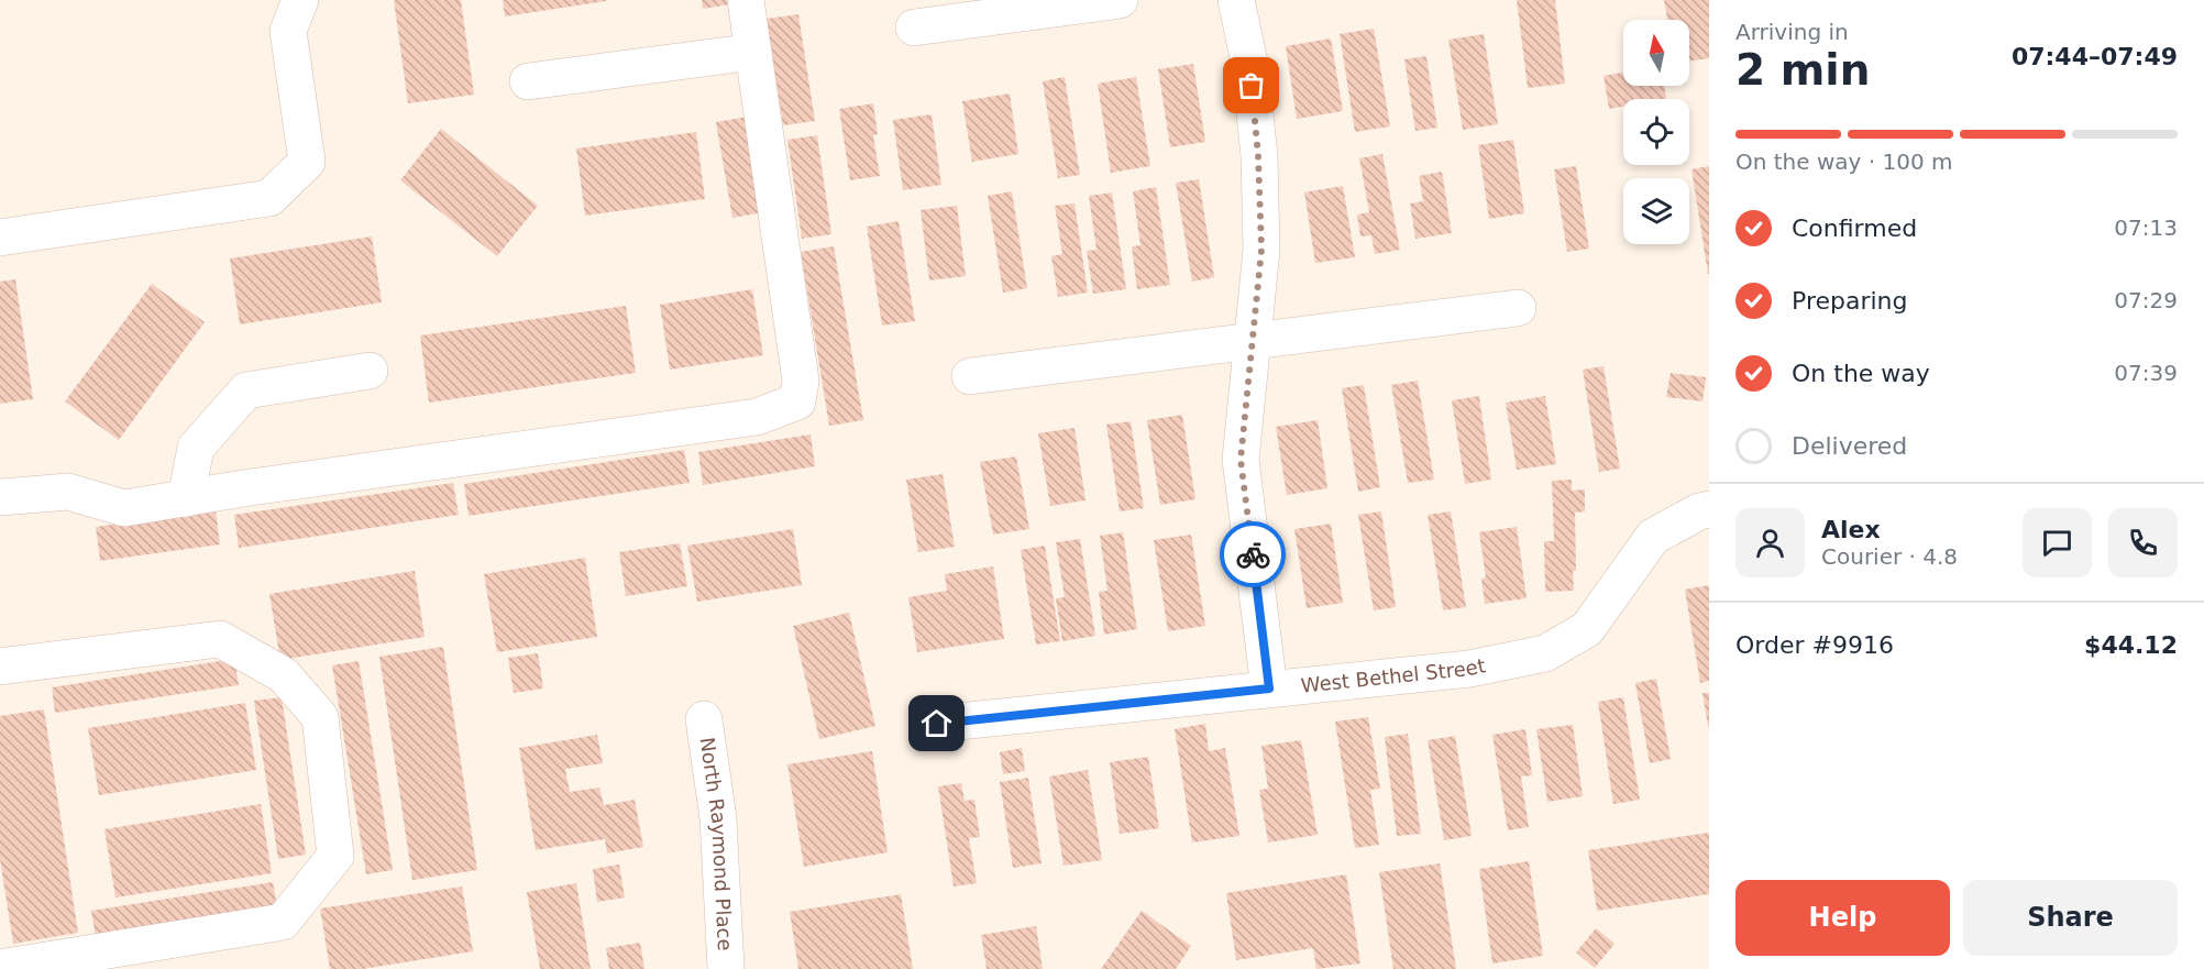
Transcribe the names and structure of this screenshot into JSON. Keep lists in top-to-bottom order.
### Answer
{
  "streets": {
    "street": ["West Bethel Street", "North Raymond Place"]
  },
  "north": "top",
  "page": {
    "heading": ["2 min", "Arriving in", "07:44–07:49"],
    "panel": [
      "Alex",
      "Courier · 4.8",
      "Order #9916",
      "$44.12"
    ],
    "bar": "On the way · 100 m",
    "list": [
      ["Confirmed", "07:13"],
      ["Preparing", "07:29"],
      ["On the way", "07:39"],
      "Delivered"
    ],
    "buttons": ["Help", "Share"]
  }
}
